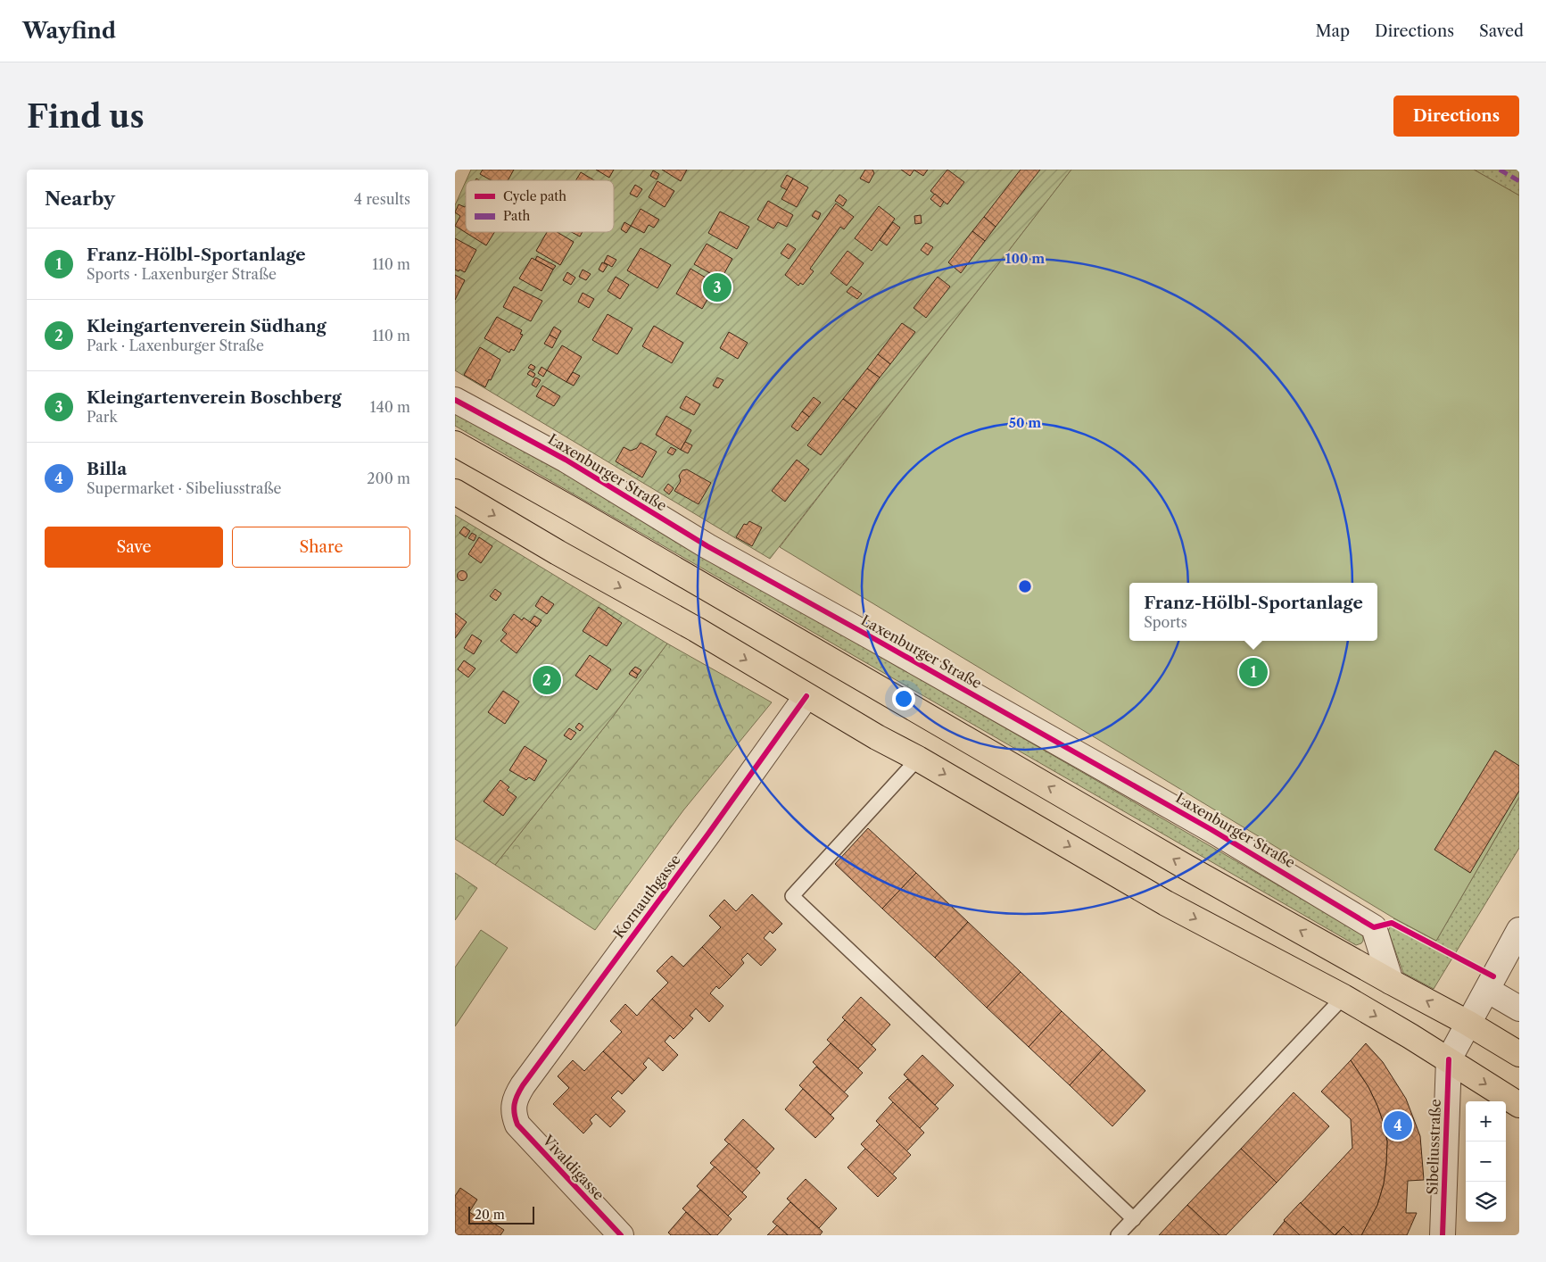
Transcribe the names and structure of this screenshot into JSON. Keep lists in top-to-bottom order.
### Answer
{
  "streets": {
    "street": [
      "Laxenburger Straße",
      "Kornauthgasse",
      "Sibeliusstraße",
      "Vivaldigasse"
    ]
  },
  "crossings": [
    ["Kornauthgasse", "Vivaldigasse"]
  ],
  "legend": ["Cycle path", "Path"],
  "scale_bar": "20 m",
  "page": {
    "header": "Wayfind",
    "nav": ["Map", "Directions", "Saved"],
    "buttons": [
      "Directions",
      ["Save", "Share"]
    ],
    "title": "Find us",
    "heading": ["Nearby", "4 results"],
    "list": [
      {
        "mark": "1",
        "name": "Franz-Hölbl-Sportanlage",
        "note": "Sports · Laxenburger Straße",
        "value": "110 m"
      },
      {
        "mark": "2",
        "name": "Kleingartenverein Südhang",
        "note": "Park · Laxenburger Straße",
        "value": "110 m"
      },
      {
        "mark": "3",
        "name": "Kleingartenverein Boschberg",
        "note": "Park",
        "value": "140 m"
      },
      {
        "mark": "4",
        "name": "Billa",
        "note": "Supermarket · Sibeliusstraße",
        "value": "200 m"
      }
    ],
    "pins": [
      "3",
      "1",
      "2",
      "4"
    ],
    "popup": ["Franz-Hölbl-Sportanlage", "Sports"],
    "map_buttons": ["+", "−"],
    "scale": "20 m"
  },
  "rings": ["100 m", "50 m"]
}
